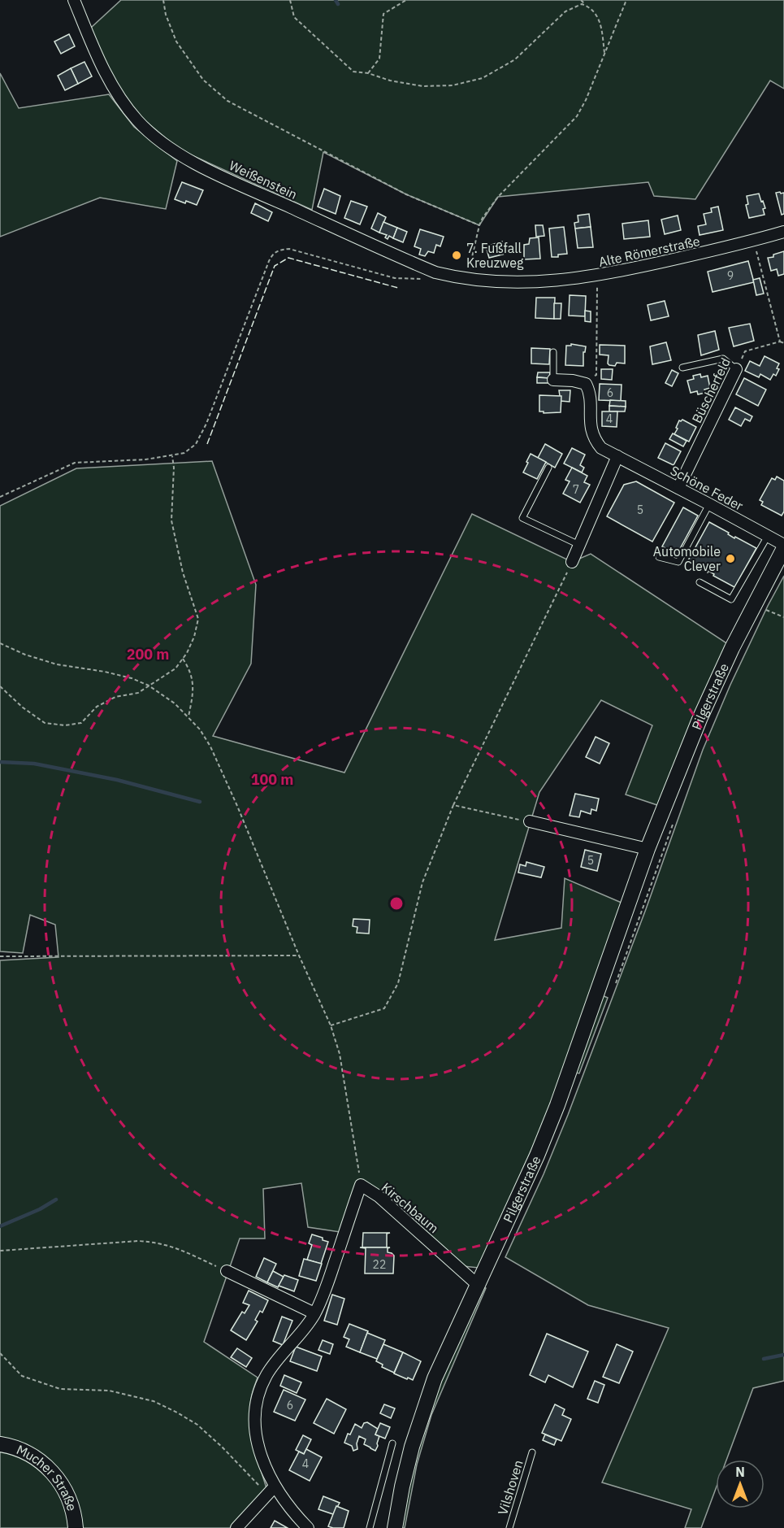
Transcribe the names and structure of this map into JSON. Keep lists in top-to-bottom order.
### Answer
{
  "streets": {
    "main road": ["Pilgerstraße", "Mucher Straße"],
    "street": [
      "Weißenstein",
      "Alte Römerstraße",
      "Büscherfeld",
      "Schöne Feder",
      "Kirschbaum"
    ],
    "lane": ["Vilshoven"]
  },
  "crossings": [
    ["Weißenstein", "Alte Römerstraße"],
    ["Büscherfeld", "Schöne Feder"],
    ["Schöne Feder", "Pilgerstraße"],
    ["Pilgerstraße", "Kirschbaum"]
  ],
  "places": ["7. Fußfall Kreuzweg", "Automobile Clever"],
  "house_numbers": [
    "9",
    "6",
    "4",
    "7",
    "5",
    "5",
    "22",
    "6",
    "4"
  ],
  "north": "top",
  "rings": ["200 m", "100 m"]
}
